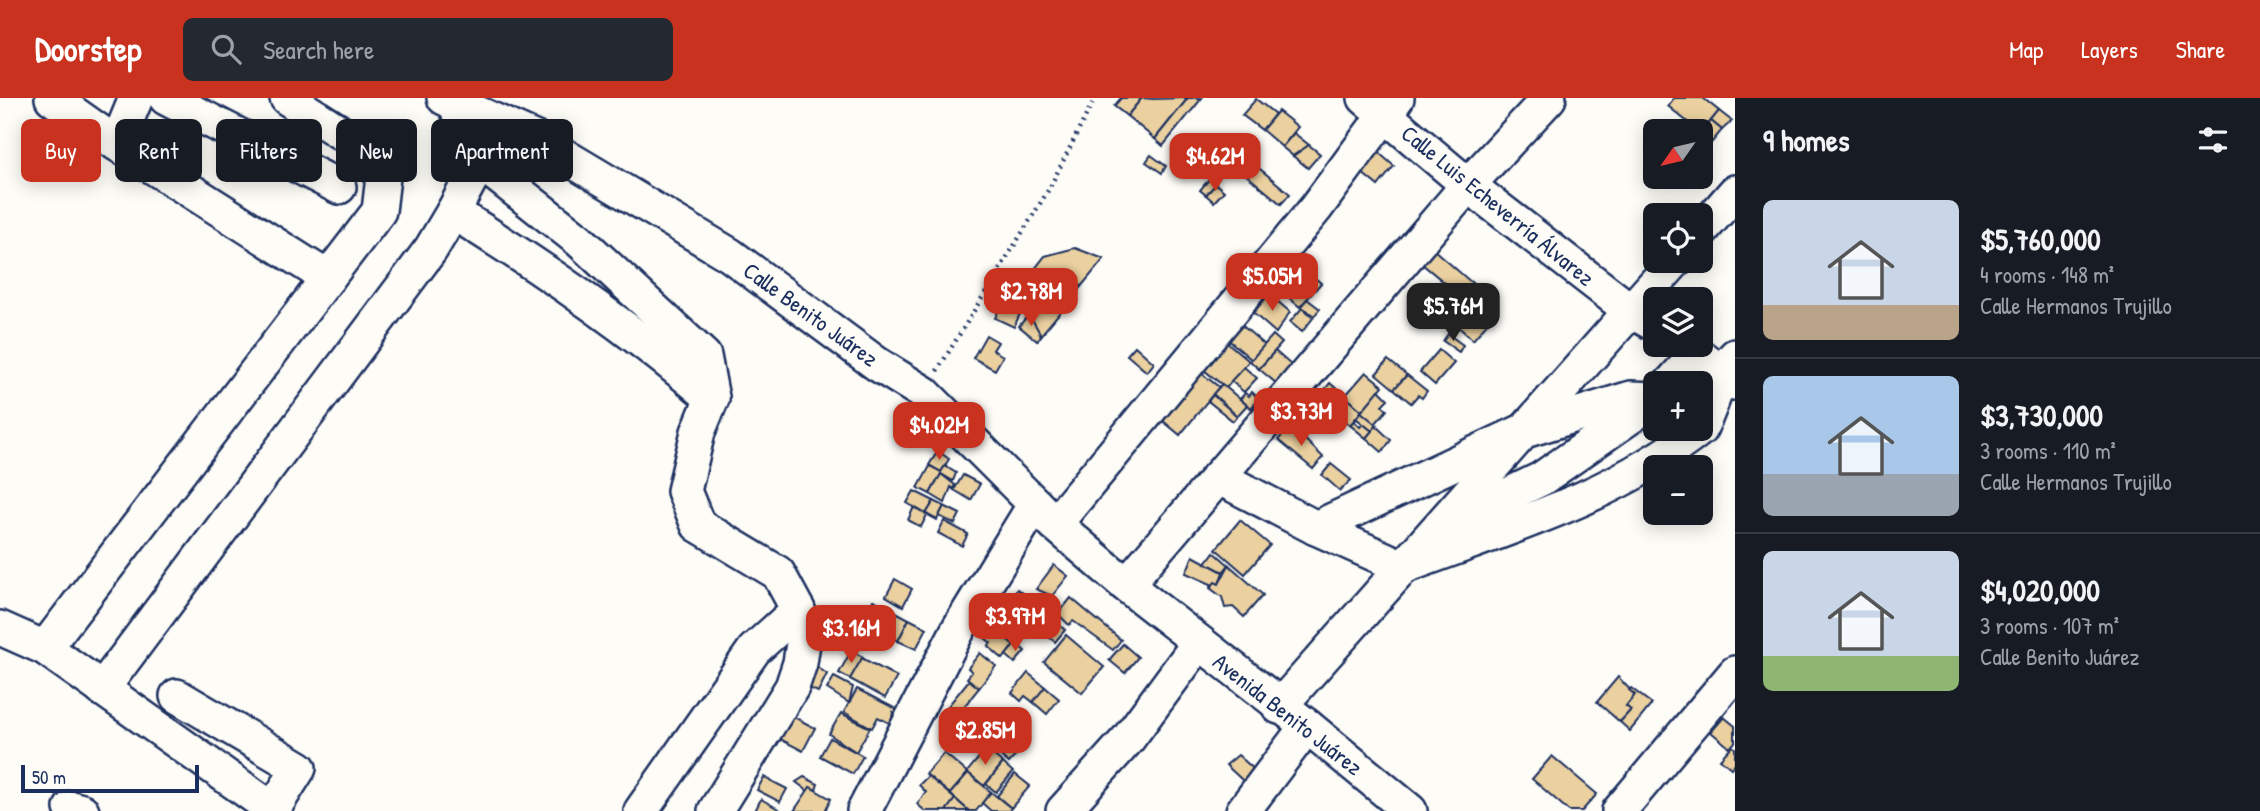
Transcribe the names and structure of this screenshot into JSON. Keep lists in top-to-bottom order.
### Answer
{
  "streets": {
    "street": ["Calle Luis Echeverría Álvarez", "Calle Benito Juárez", "Avenida Benito Juárez"]
  },
  "crossings": [
    ["Calle Benito Juárez", "Avenida Benito Juárez"]
  ],
  "scale_bar": "50 m",
  "north": "bottom left",
  "page": {
    "header": "Doorstep",
    "search": "Search here",
    "nav": ["Map", "Layers", "Share"],
    "heading": "9 homes",
    "map_buttons": ["+", "−"],
    "chip": [
      "Buy",
      "Rent",
      "Filters",
      "New",
      "Apartment"
    ],
    "price": [
      "$4.62M",
      "$5.05M",
      "$2.78M",
      "$5.76M",
      "$3.73M",
      "$4.02M",
      "$3.97M",
      "$3.16M",
      "$2.85M"
    ],
    "list": [
      {
        "name": "$5,760,000",
        "note": "4 rooms · 148 m² · Calle Hermanos Trujillo"
      },
      {
        "name": "$3,730,000",
        "note": "3 rooms · 110 m² · Calle Hermanos Trujillo"
      },
      {
        "name": "$4,020,000",
        "note": "3 rooms · 107 m² · Calle Benito Juárez"
      }
    ],
    "scale": "50 m"
  }
}
